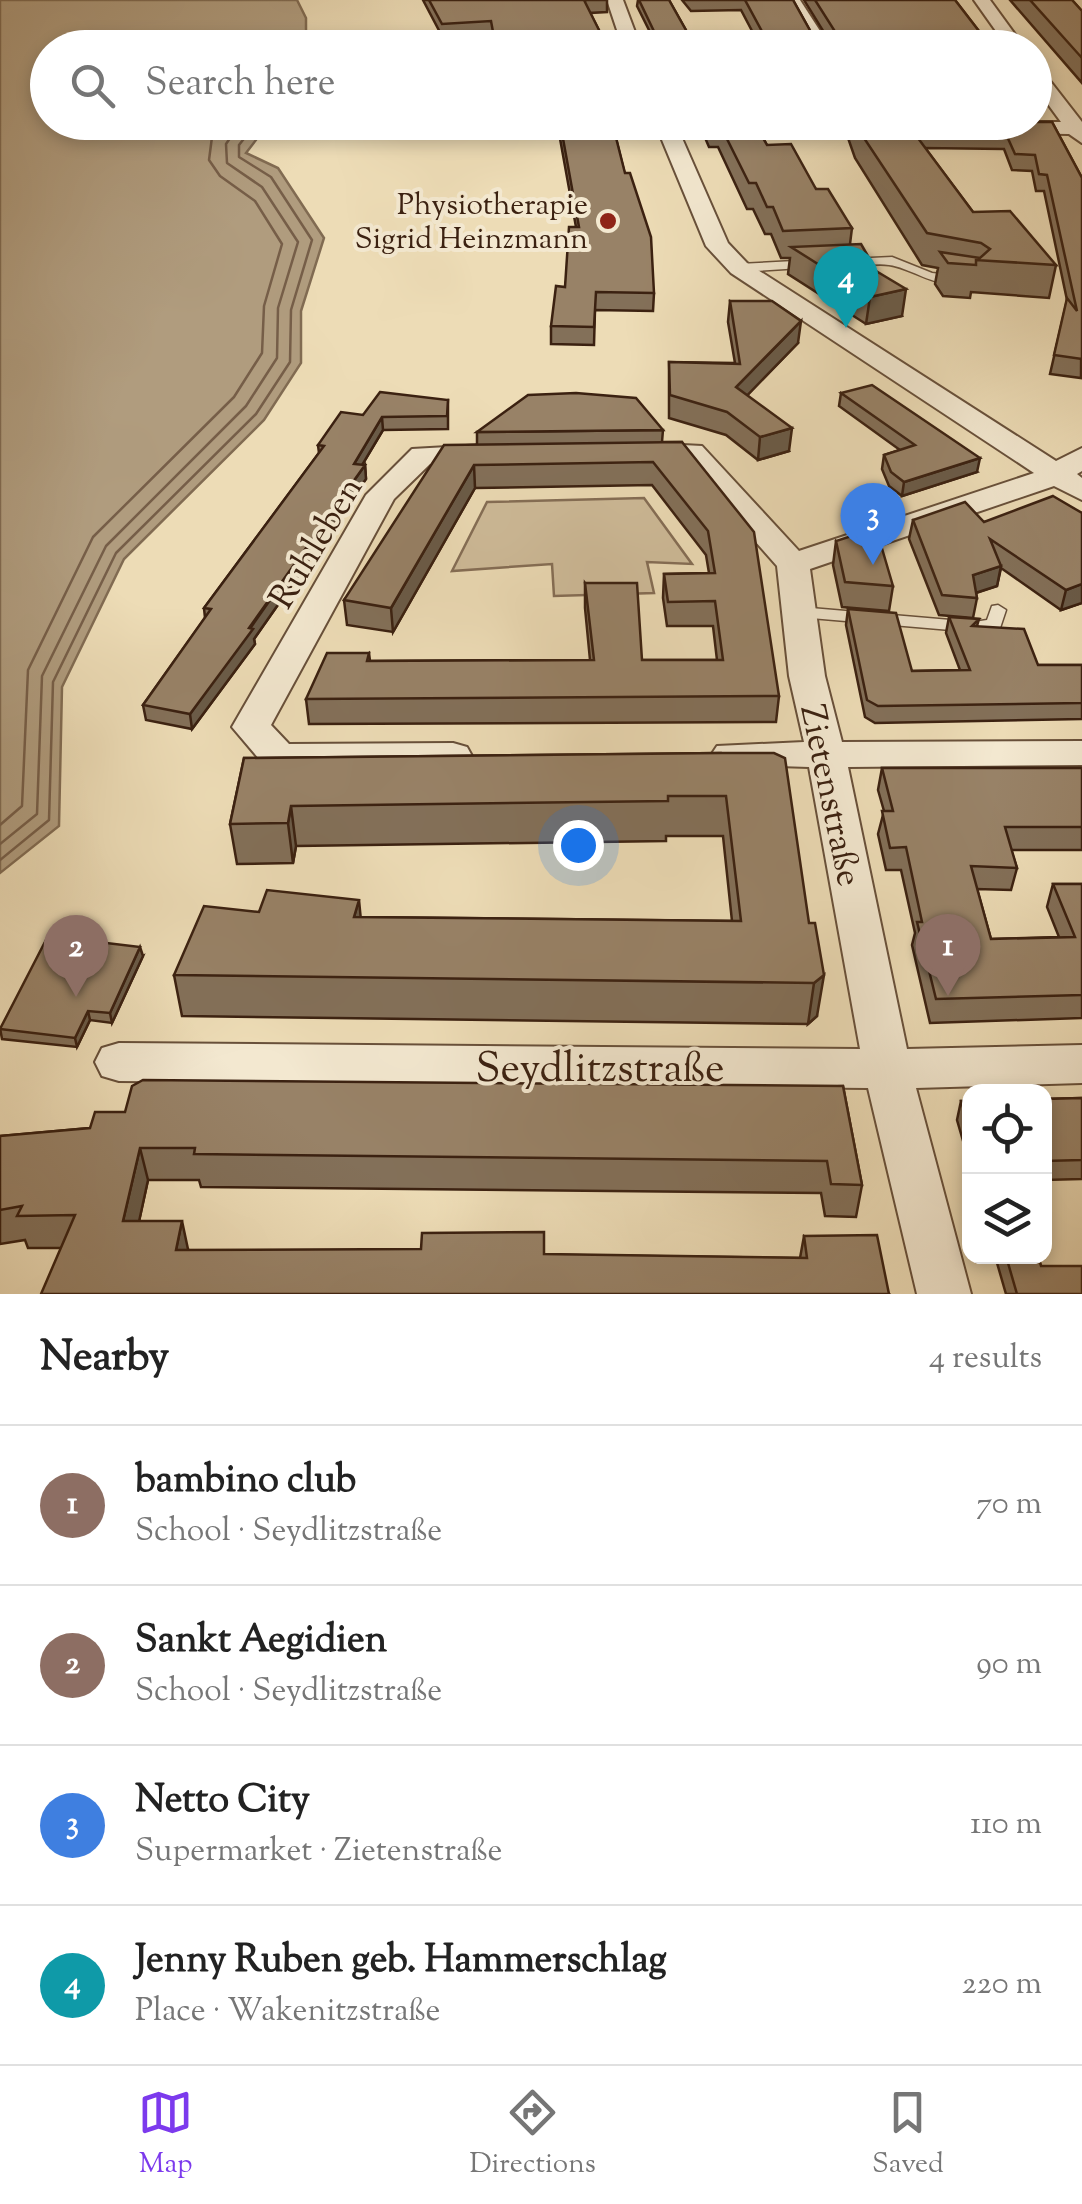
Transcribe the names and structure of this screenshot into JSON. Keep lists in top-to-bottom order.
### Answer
{
  "streets": {
    "street": ["Ruhleben", "Zietenstraße", "Seydlitzstraße"]
  },
  "crossings": [
    ["Zietenstraße", "Seydlitzstraße"]
  ],
  "places": ["Physiotherapie Sigrid Heinzmann"],
  "page": {
    "search": "Search here",
    "pins": [
      "4",
      "3",
      "1",
      "2"
    ],
    "heading": ["Nearby", "4 results"],
    "list": [
      {
        "mark": "1",
        "name": "bambino club",
        "note": "School · Seydlitzstraße",
        "value": "70 m"
      },
      {
        "mark": "2",
        "name": "Sankt Aegidien",
        "note": "School · Seydlitzstraße",
        "value": "90 m"
      },
      {
        "mark": "3",
        "name": "Netto City",
        "note": "Supermarket · Zietenstraße",
        "value": "110 m"
      },
      {
        "mark": "4",
        "name": "Jenny Ruben geb. Hammerschlag",
        "note": "Place · Wakenitzstraße",
        "value": "220 m"
      }
    ],
    "nav": ["Map", "Directions", "Saved"]
  }
}
